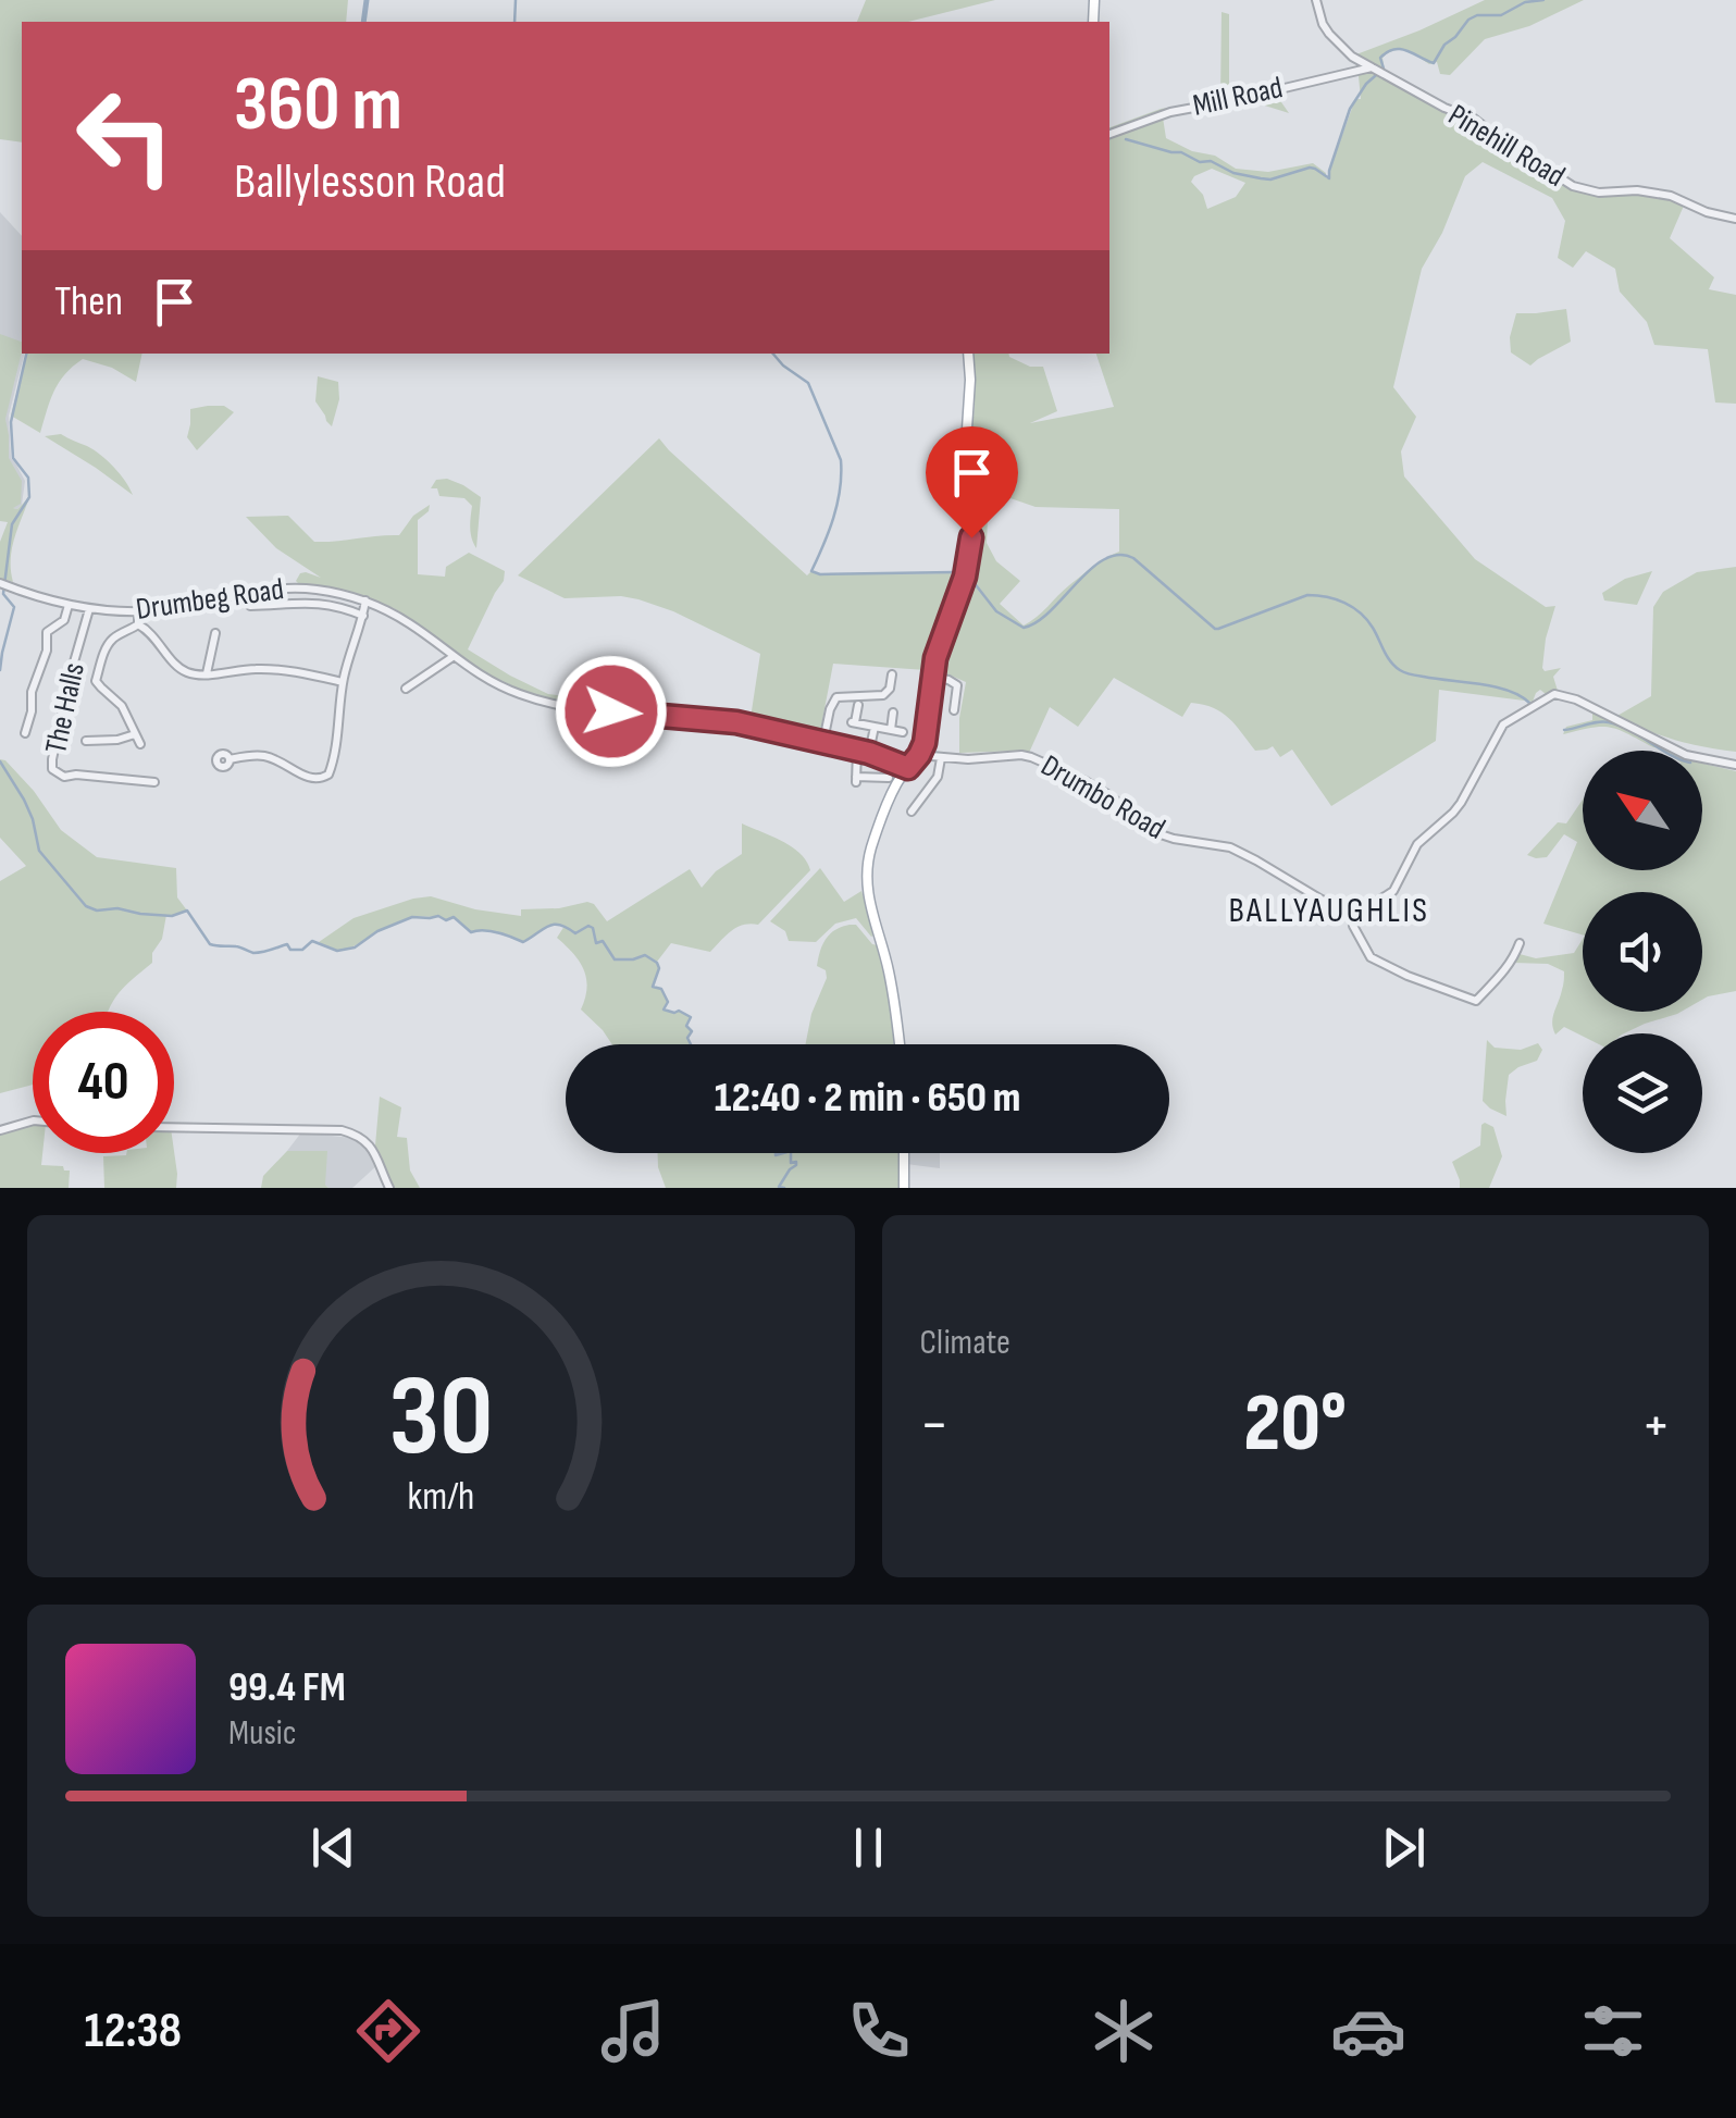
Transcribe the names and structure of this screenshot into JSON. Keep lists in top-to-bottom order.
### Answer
{
  "streets": {
    "street": [
      "Mill Road",
      "Pinehill Road",
      "Drumbeg Road",
      "The Halls",
      "Drumbo Road"
    ]
  },
  "crossings": [
    ["Mill Road", "Pinehill Road"],
    ["Drumbeg Road", "The Halls"]
  ],
  "districts": ["BALLYAUGHLIS"],
  "north": "top left",
  "page": {
    "turn": ["360 m", "Ballylesson Road"],
    "then": "Then",
    "limit": "40",
    "trip": "12:40 · 2 min · 650 m",
    "tile": "Climate",
    "heat": ["−", "20°", "+"],
    "song": ["99.4 FM", "Music"],
    "tabs": "12:38",
    "gauge": ["30", "km/h"]
  }
}
